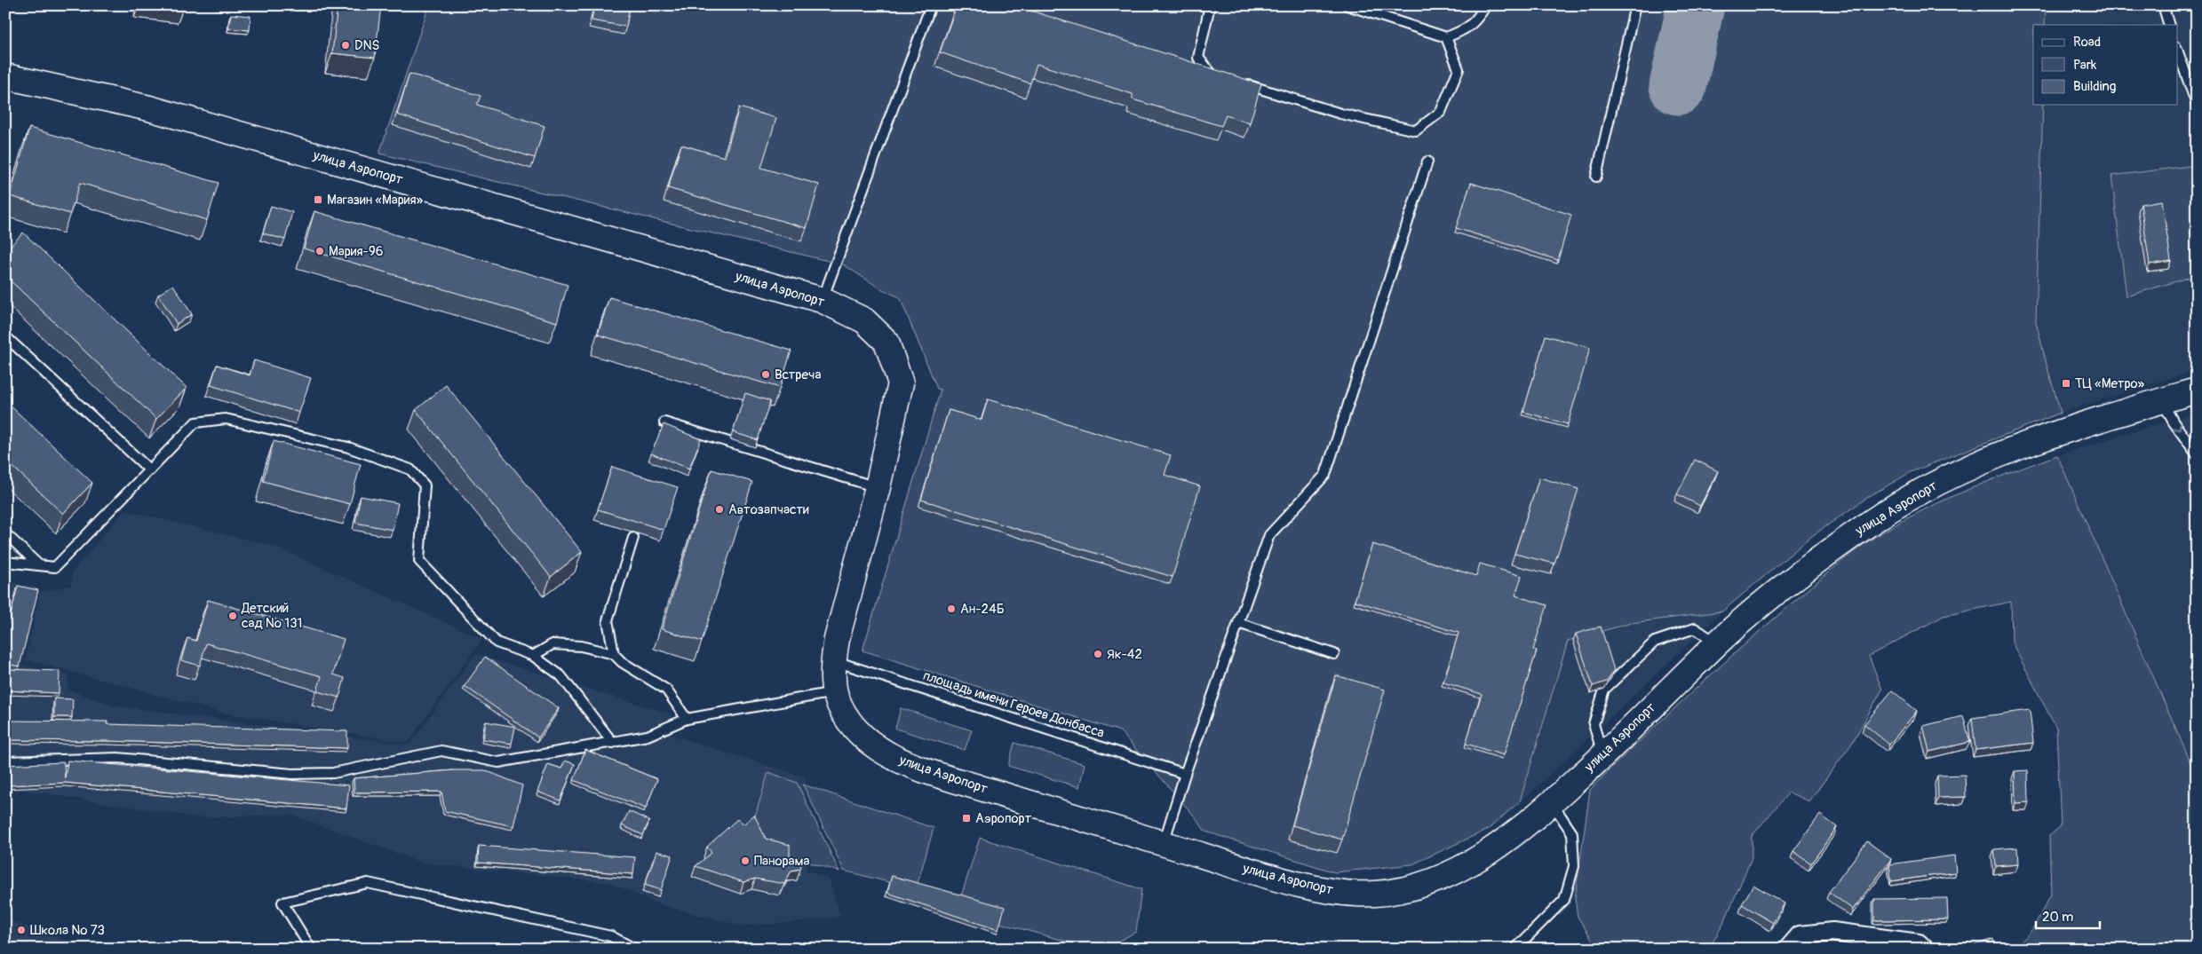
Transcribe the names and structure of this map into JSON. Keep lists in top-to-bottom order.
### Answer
{
  "streets": {
    "main road": ["улица Аэропорт"],
    "lane": ["площадь имени Героев Донбасса"]
  },
  "crossings": [
    ["улица Аэропорт", "площадь имени Героев Донбасса"]
  ],
  "places": {
    "other": [
      "DNS",
      "Мария-96",
      "Встреча",
      "Автозапчасти",
      "Ан-24Б",
      "Детский сад № 131",
      "Як-42",
      "Панорама",
      "Школа № 73"
    ],
    "transit": ["Магазин «Мария»", "ТЦ «Метро»", "Аэропорт"]
  },
  "legend": ["Road", "Park", "Building"],
  "scale_bar": "20 m"
}
